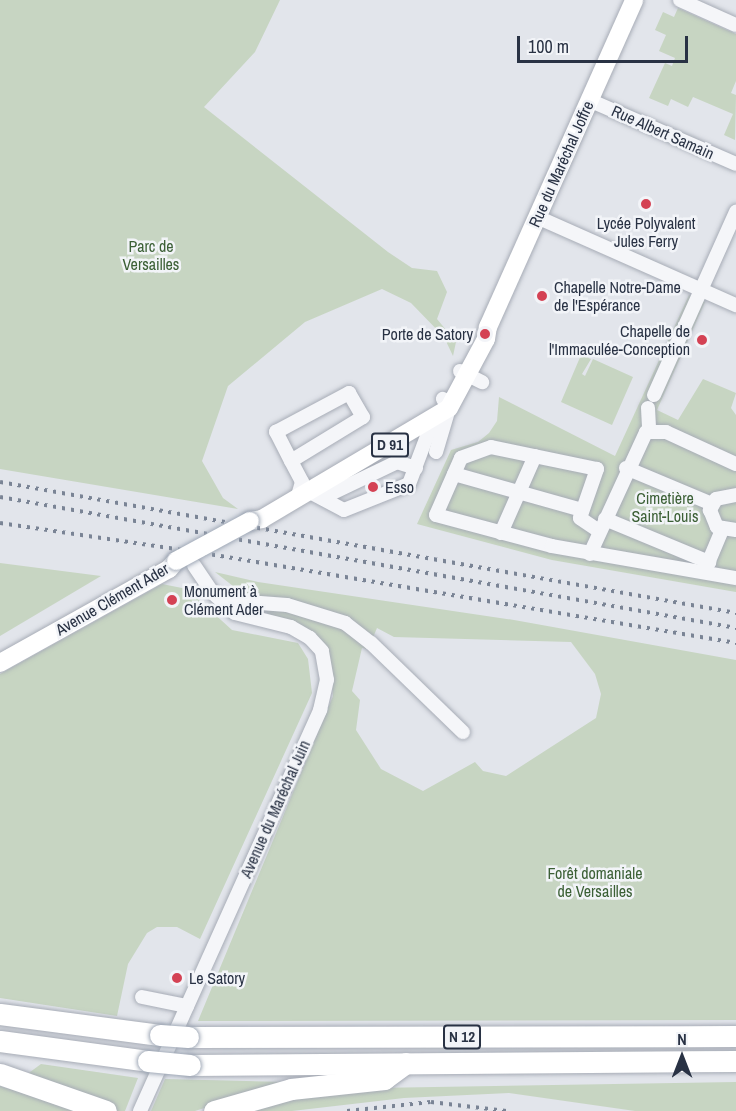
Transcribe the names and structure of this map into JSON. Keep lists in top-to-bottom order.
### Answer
{
  "streets": {
    "highway": ["N 12"],
    "main road": ["Rue du Maréchal Joffre", "D 91", "Avenue Clément Ader"],
    "street": ["Rue Albert Samain", "Avenue du Maréchal Juin"]
  },
  "crossings": [
    ["Rue Albert Samain", "Rue du Maréchal Joffre"],
    ["Rue du Maréchal Joffre", "Avenue Clément Ader"]
  ],
  "parks": ["Parc de Versailles", "Cimetière Saint-Louis", "Forêt domaniale de Versailles"],
  "places": [
    "Lycée Polyvalent Jules Ferry",
    "Chapelle Notre-Dame de l'Espérance",
    "Porte de Satory",
    "Chapelle de l'Immaculée-Conception",
    "Esso",
    "Monument à Clément Ader",
    "Le Satory"
  ],
  "scale_bar": "100 m",
  "north": "top"
}
